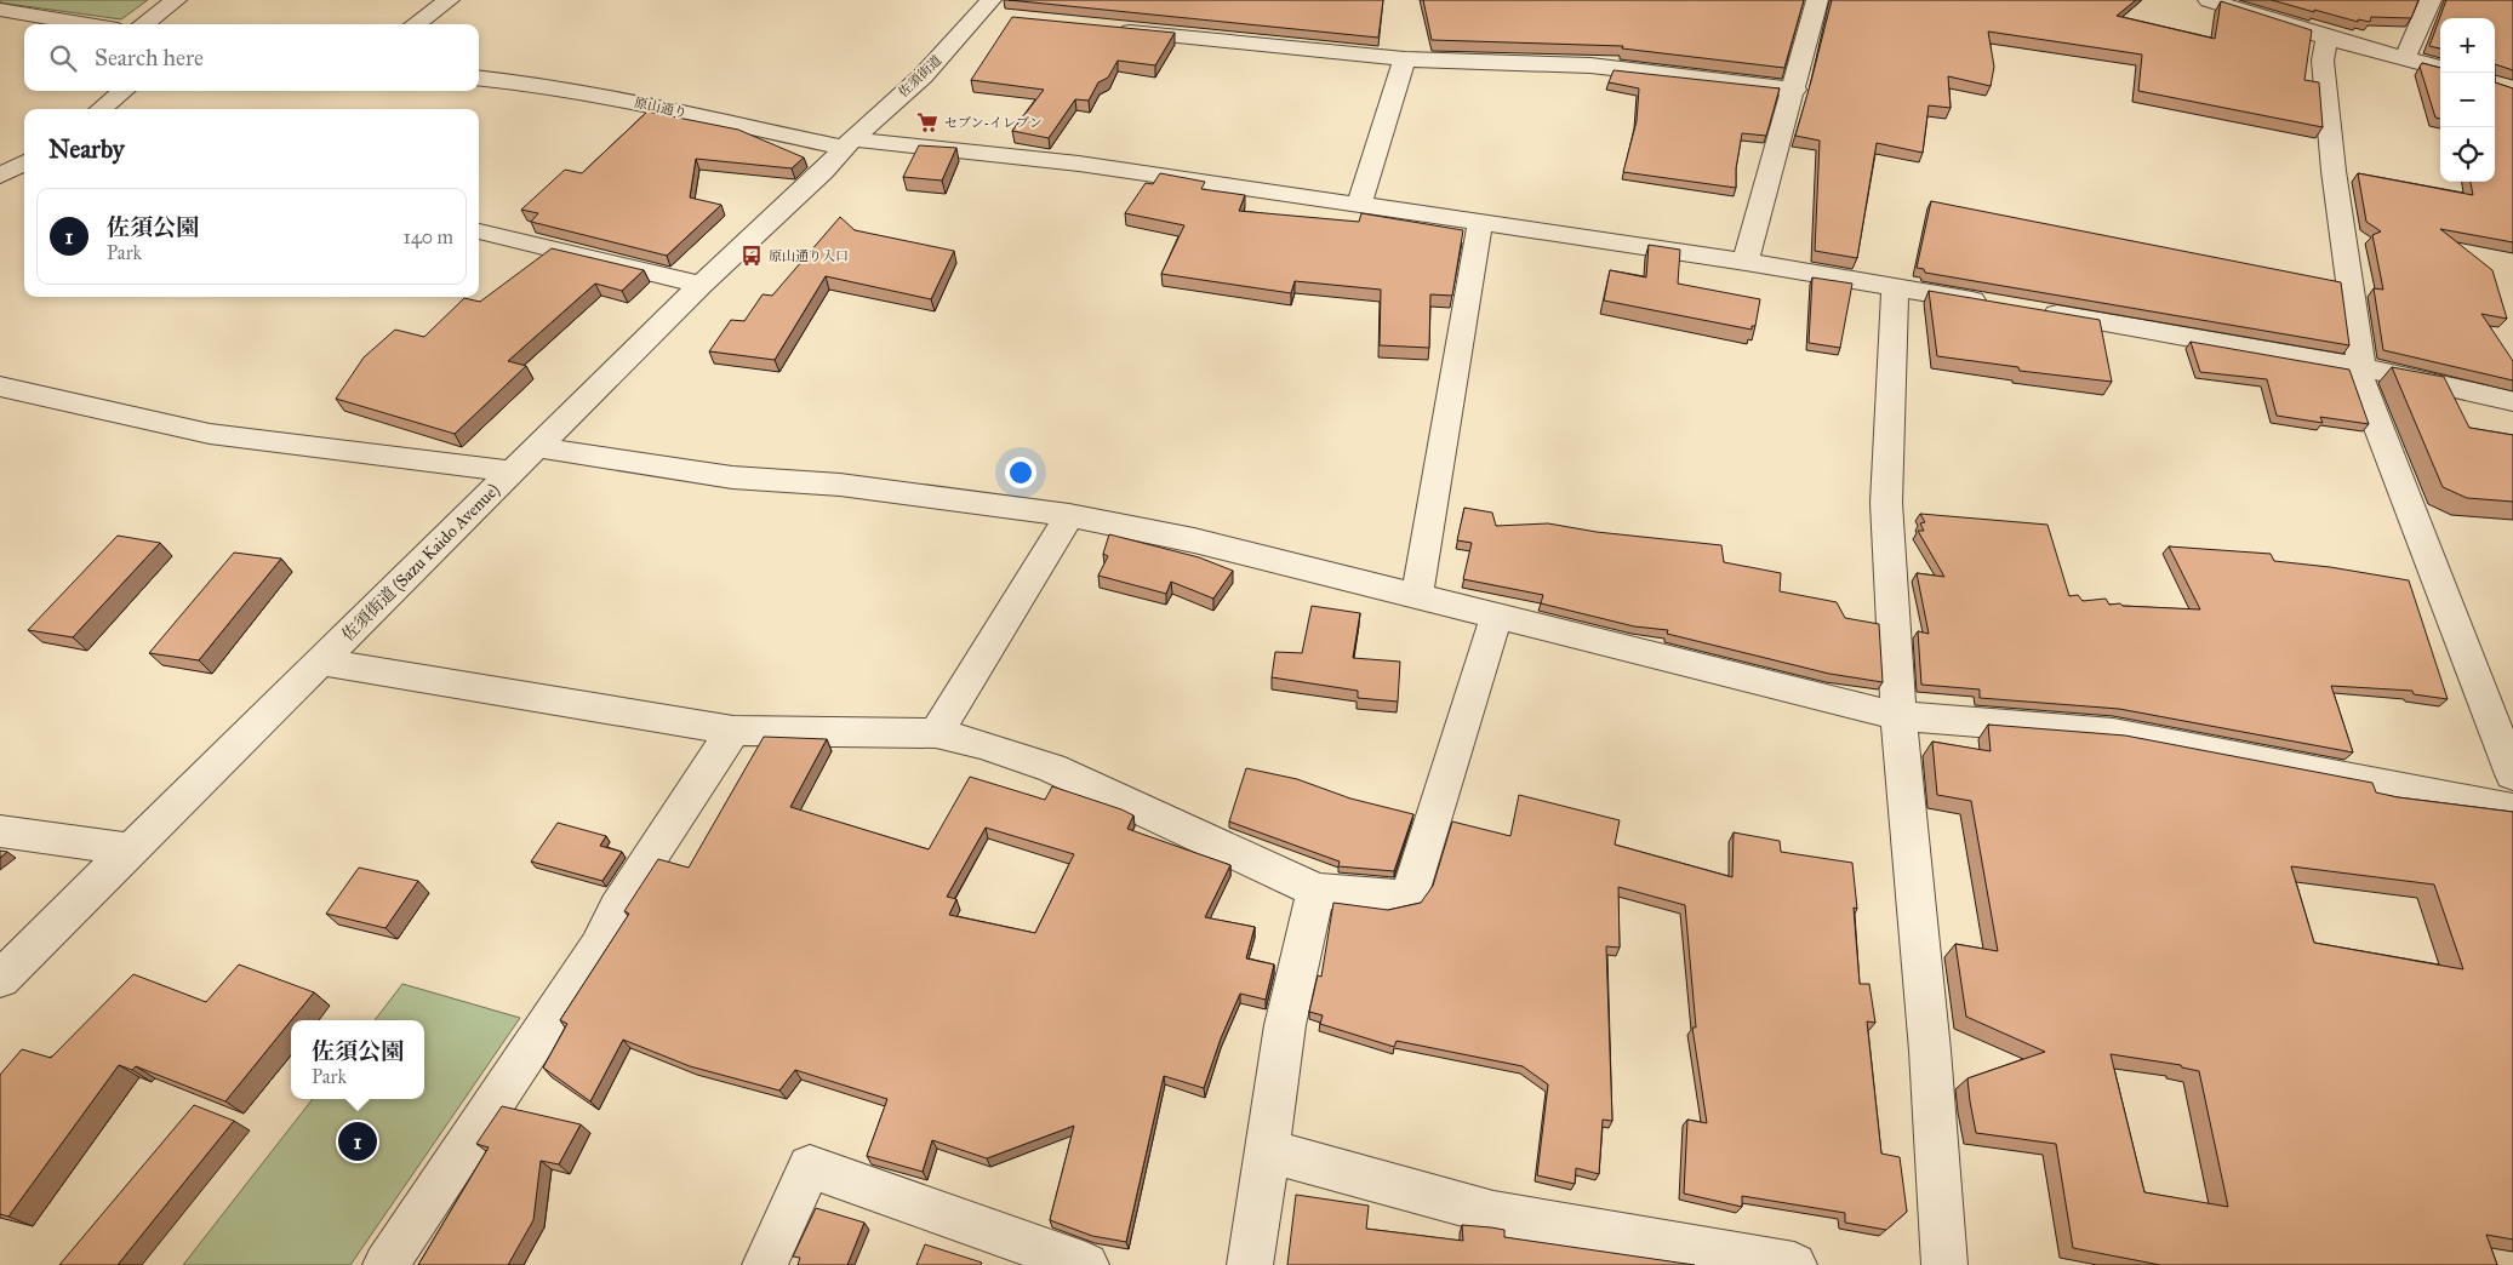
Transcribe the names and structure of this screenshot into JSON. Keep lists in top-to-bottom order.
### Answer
{
  "streets": {
    "street": ["佐須街道", "原山通り", "佐須街道 (Sazu Kaido Avenue)"]
  },
  "crossings": [
    ["佐須街道", "原山通り"],
    ["佐須街道", "佐須街道 (Sazu Kaido Avenue)"],
    ["原山通り", "佐須街道 (Sazu Kaido Avenue)"]
  ],
  "places": {
    "supermarket": ["セブン-イレブン"],
    "bus stop": ["原山通り入口"]
  },
  "page": {
    "map_buttons": ["+", "−"],
    "search": "Search here",
    "heading": "Nearby",
    "list": [
      {
        "mark": "1",
        "name": "佐須公園",
        "note": "Park",
        "value": "140 m"
      }
    ],
    "popup": ["佐須公園", "Park"],
    "pins": "1"
  }
}
